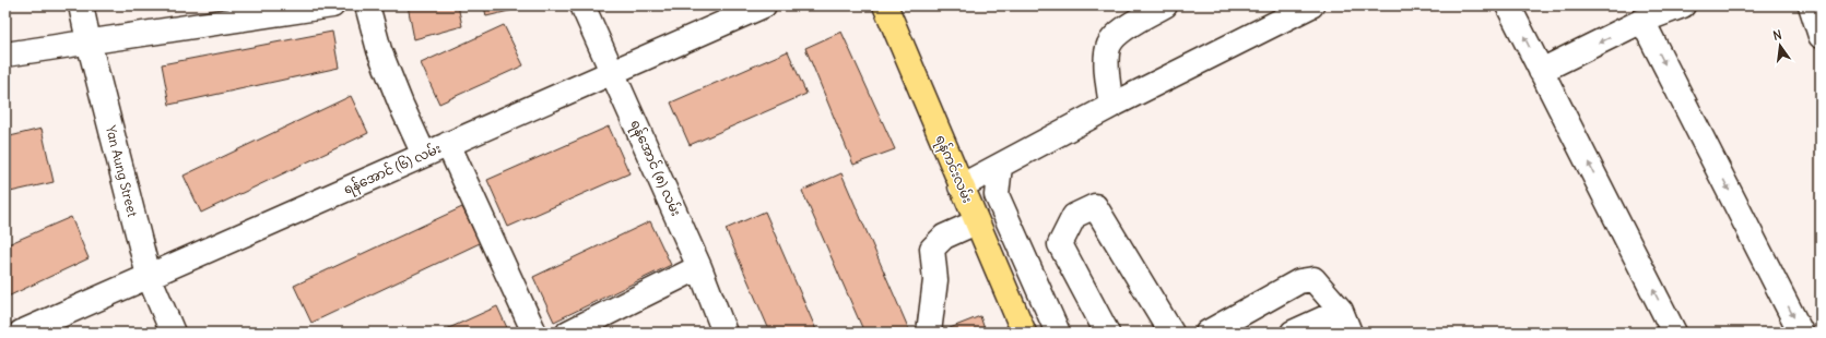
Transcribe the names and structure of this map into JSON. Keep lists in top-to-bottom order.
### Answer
{
  "streets": {
    "main road": ["ရန်ကင်းလမ်း"],
    "street": ["ရန်အောင် (၈) လမ်း", "ရန်အောင် (၆) လမ်း", "Yan Aung Street"]
  },
  "crossings": [
    ["ရန်အောင် (၈) လမ်း", "ရန်အောင် (၆) လမ်း"],
    ["ရန်အောင် (၆) လမ်း", "Yan Aung Street"]
  ],
  "north": "top"
}
